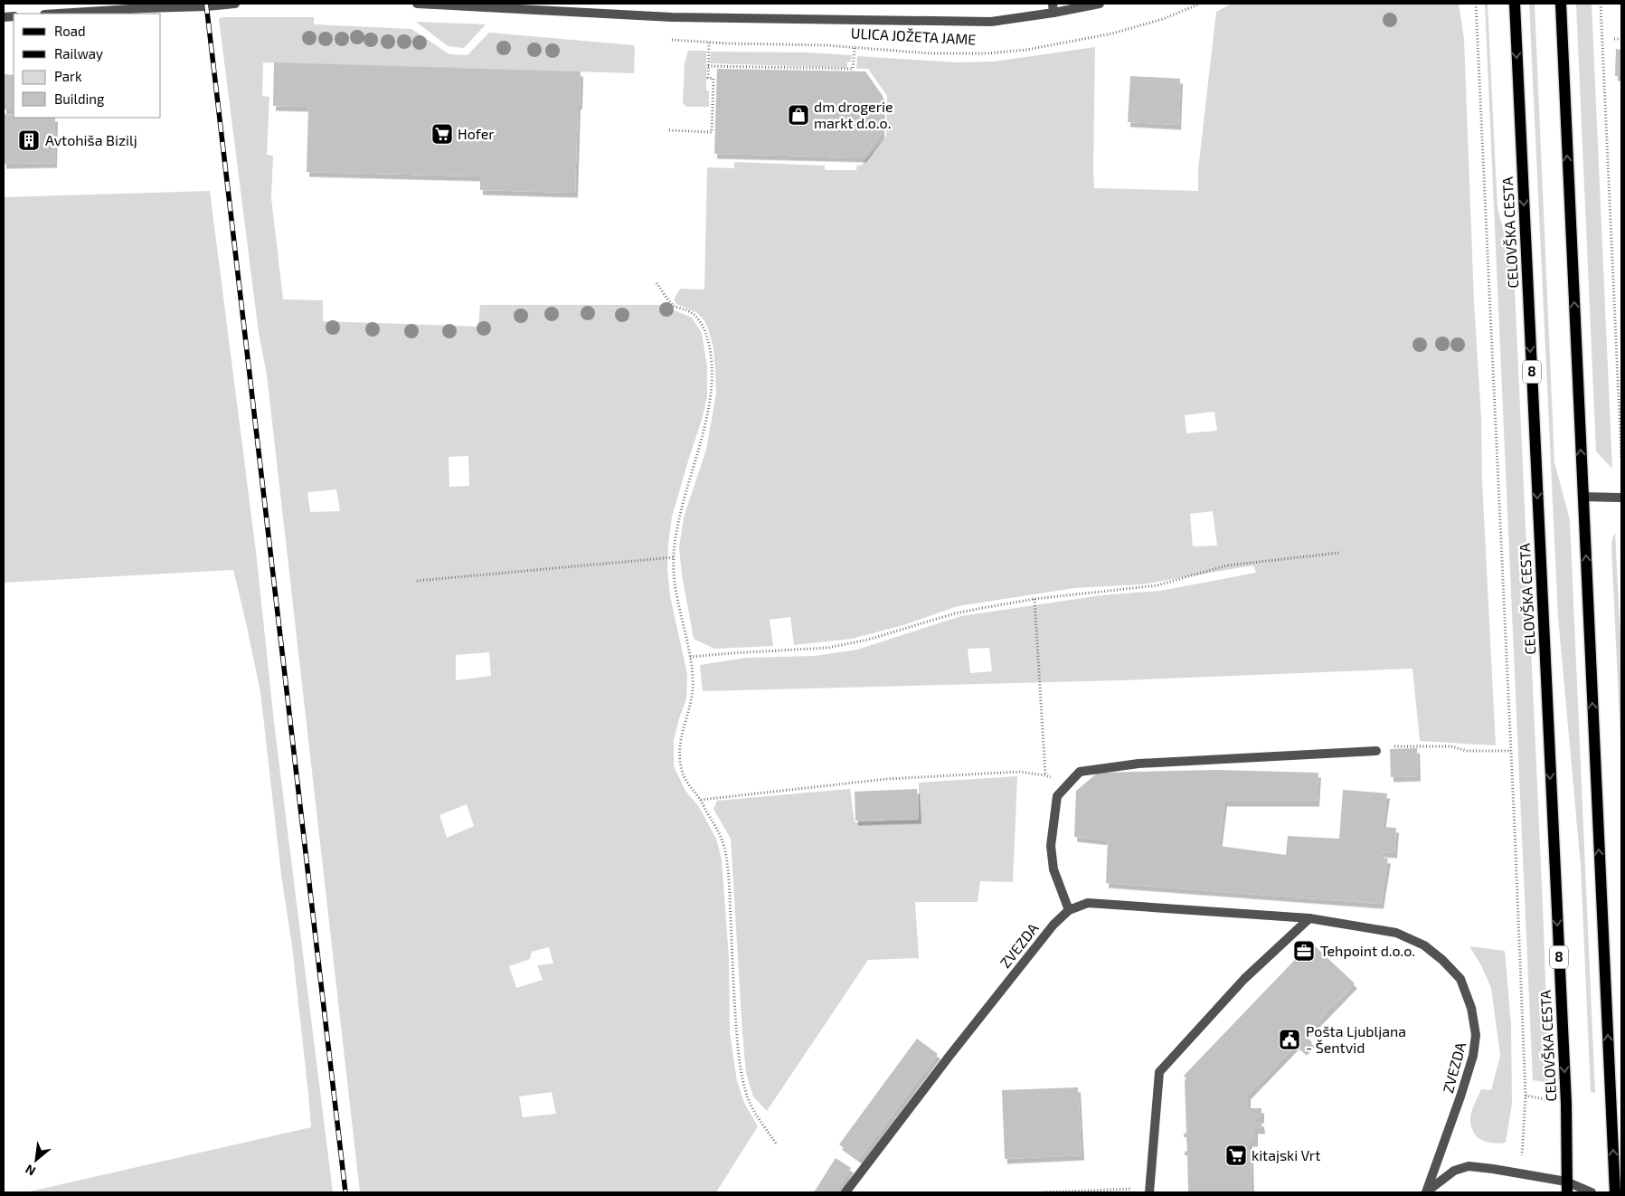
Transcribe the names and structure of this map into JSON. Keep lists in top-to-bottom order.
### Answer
{
  "streets": {
    "main road": ["CELOVŠKA CESTA", "8"],
    "street": ["ULICA JOŽETA JAME", "ZVEZDA"]
  },
  "places": {
    "shop": ["dm drogerie markt d.o.o."],
    "supermarket": ["Hofer", "kitajski Vrt"],
    "building": ["Avtohiša Bizilj"],
    "office": ["Tehpoint d.o.o."],
    "public building": ["Pošta Ljubljana - Šentvid"]
  },
  "legend": [
    "Road",
    "Railway",
    "Park",
    "Building"
  ],
  "north": "bottom left"
}
